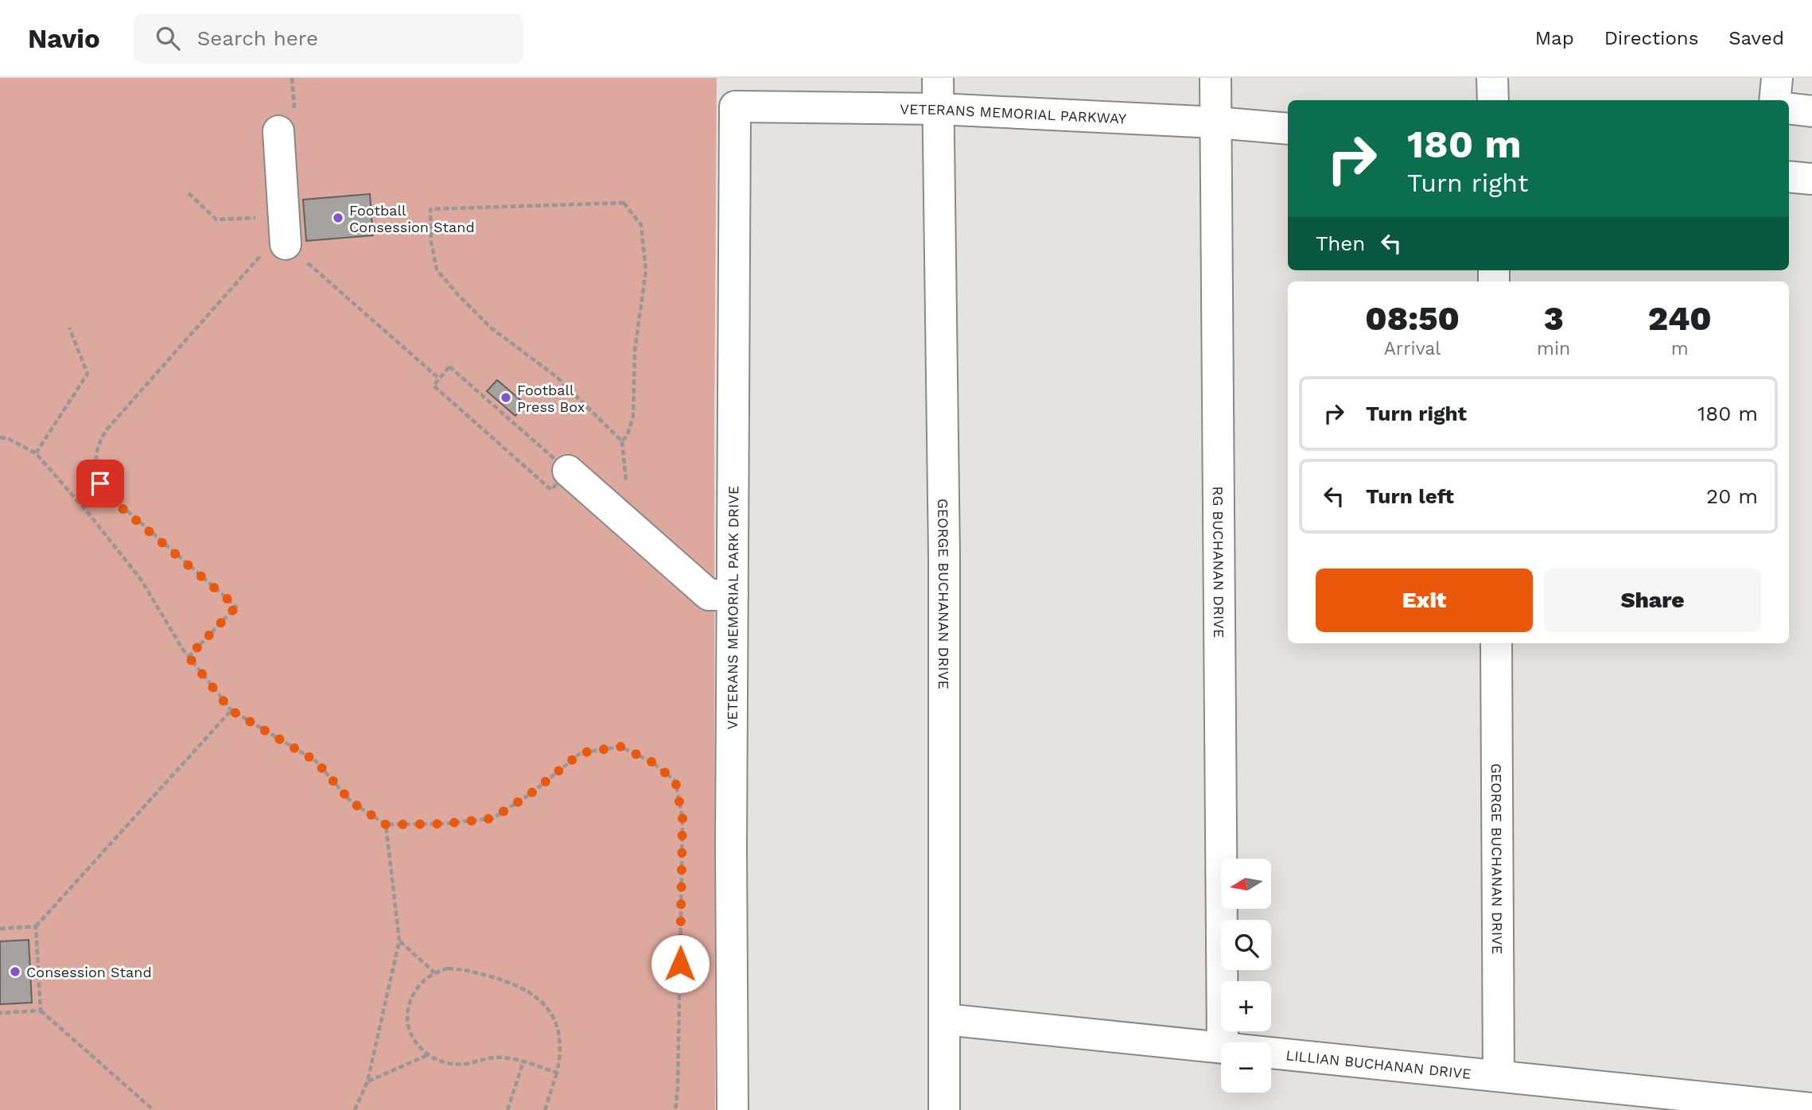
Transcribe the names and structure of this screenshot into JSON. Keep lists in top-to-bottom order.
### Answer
{
  "streets": {
    "street": [
      "VETERANS MEMORIAL PARKWAY",
      "RG BUCHANAN DRIVE",
      "GEORGE BUCHANAN DRIVE",
      "VETERANS MEMORIAL PARK DRIVE",
      "LILLIAN BUCHANAN DRIVE"
    ]
  },
  "crossings": [
    ["VETERANS MEMORIAL PARKWAY", "RG BUCHANAN DRIVE"],
    ["VETERANS MEMORIAL PARKWAY", "GEORGE BUCHANAN DRIVE"],
    ["VETERANS MEMORIAL PARKWAY", "VETERANS MEMORIAL PARK DRIVE"],
    ["GEORGE BUCHANAN DRIVE", "LILLIAN BUCHANAN DRIVE"]
  ],
  "places": ["Football Consession Stand", "Football Press Box", "Consession Stand"],
  "north": "left",
  "page": {
    "header": "Navio",
    "search": "Search here",
    "nav": ["Map", "Directions", "Saved"],
    "turn": ["180 m", "Turn right"],
    "then": "Then",
    "eta": [
      "08:50",
      "Arrival",
      "3",
      "min",
      "240",
      "m"
    ],
    "list": [
      {
        "name": "Turn right",
        "value": "180 m"
      },
      {
        "name": "Turn left",
        "value": "20 m"
      }
    ],
    "buttons": ["Exit", "Share"],
    "map_buttons": ["+", "−"]
  }
}
